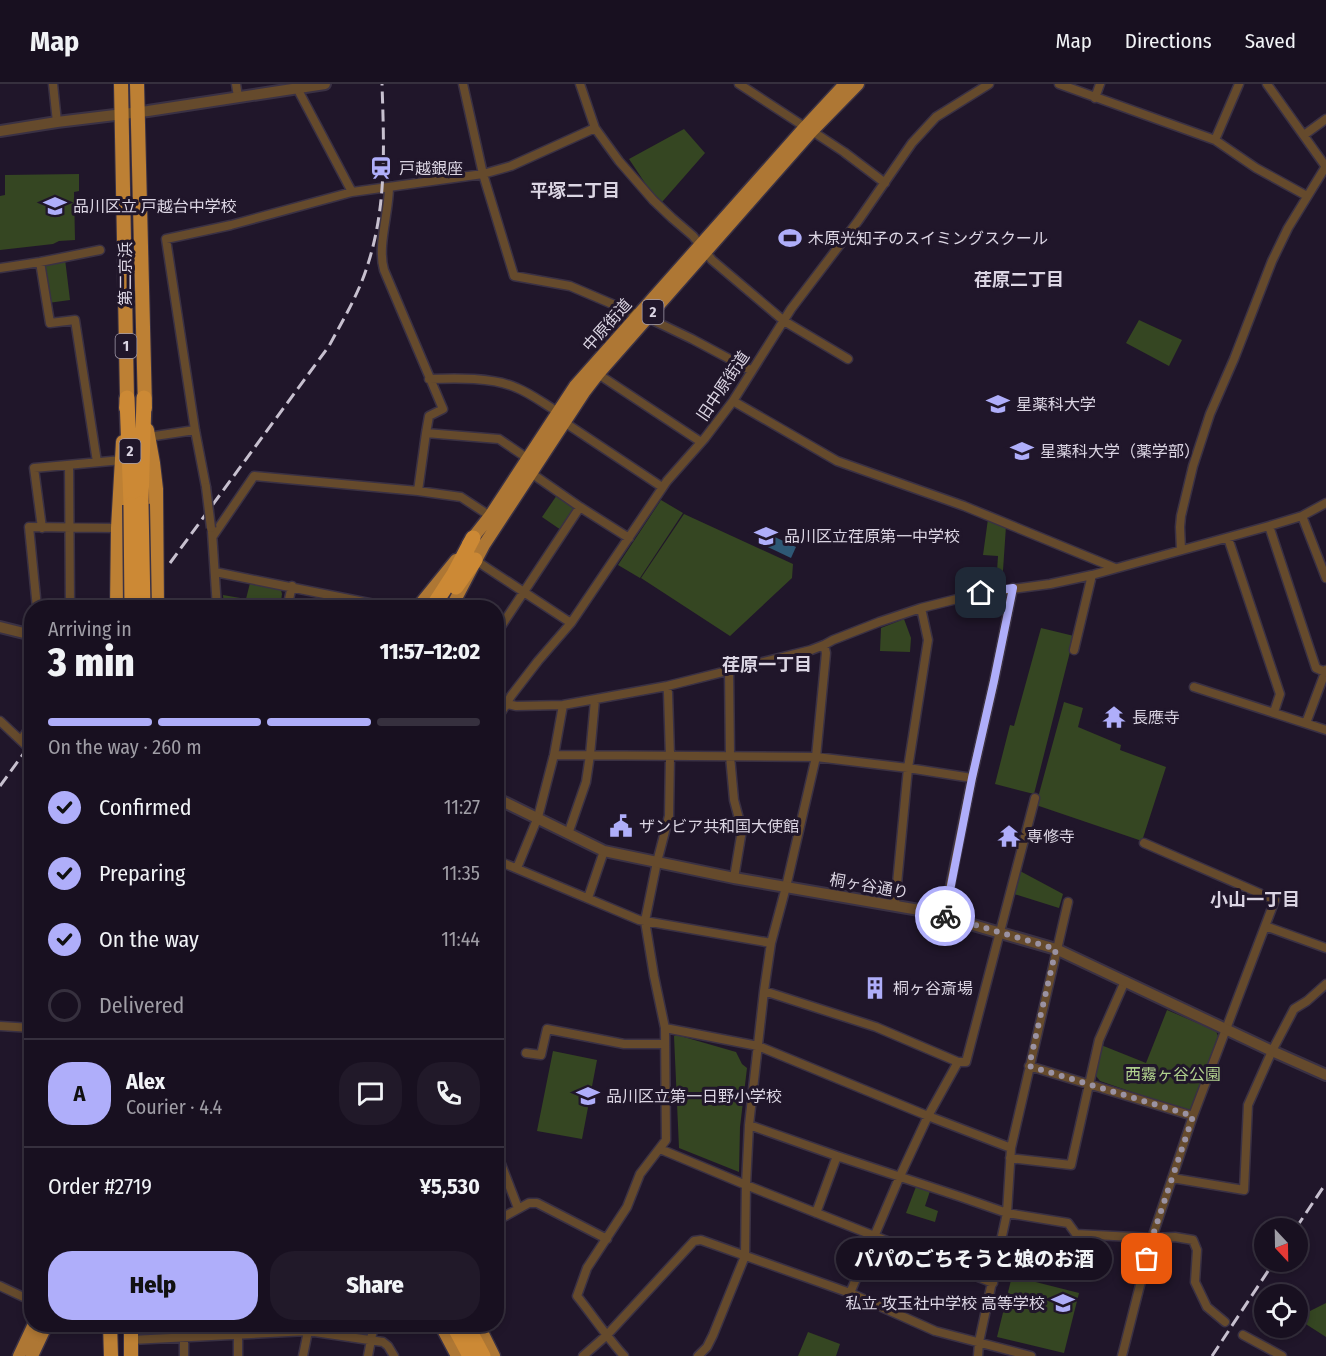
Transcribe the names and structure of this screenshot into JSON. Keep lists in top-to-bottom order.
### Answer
{
  "streets": {
    "highway": ["第二京浜", "2", "1"],
    "main road": ["中原街道"],
    "street": ["旧中原街道", "桐ヶ谷通り"]
  },
  "crossings": [
    ["第二京浜", "2"],
    ["2", "中原街道"]
  ],
  "districts": [
    "平塚二丁目",
    "荏原二丁目",
    "荏原一丁目",
    "小山一丁目"
  ],
  "parks": ["西霧ヶ谷公園"],
  "places": {
    "station": ["戸越銀座"],
    "school or university": [
      "品川区立 戸越台中学校",
      "星薬科大学",
      "星薬科大学（薬学部）",
      "品川区立荏原第一中学校",
      "品川区立第一日野小学校",
      "私立 攻玉社中学校 高等学校"
    ],
    "sports": ["木原光知子のスイミングスクール"],
    "temple": ["長應寺", "専修寺"],
    "public building": ["ザンビア共和国大使館"],
    "building": ["桐ヶ谷斎場"],
    "other": ["パパのごちそうと娘のお酒"]
  },
  "north": "bottom",
  "page": {
    "header": "Map",
    "nav": ["Map", "Directions", "Saved"],
    "heading": ["3 min", "Arriving in", "11:57–12:02"],
    "panel": [
      "Alex",
      "Courier · 4.4",
      "Order #2719",
      "¥5,530"
    ],
    "bar": "On the way · 260 m",
    "list": [
      ["Confirmed", "11:27"],
      ["Preparing", "11:35"],
      ["On the way", "11:44"],
      "Delivered"
    ],
    "round": "A",
    "bubble": "パパのごちそうと娘のお酒",
    "buttons": ["Help", "Share"]
  }
}
